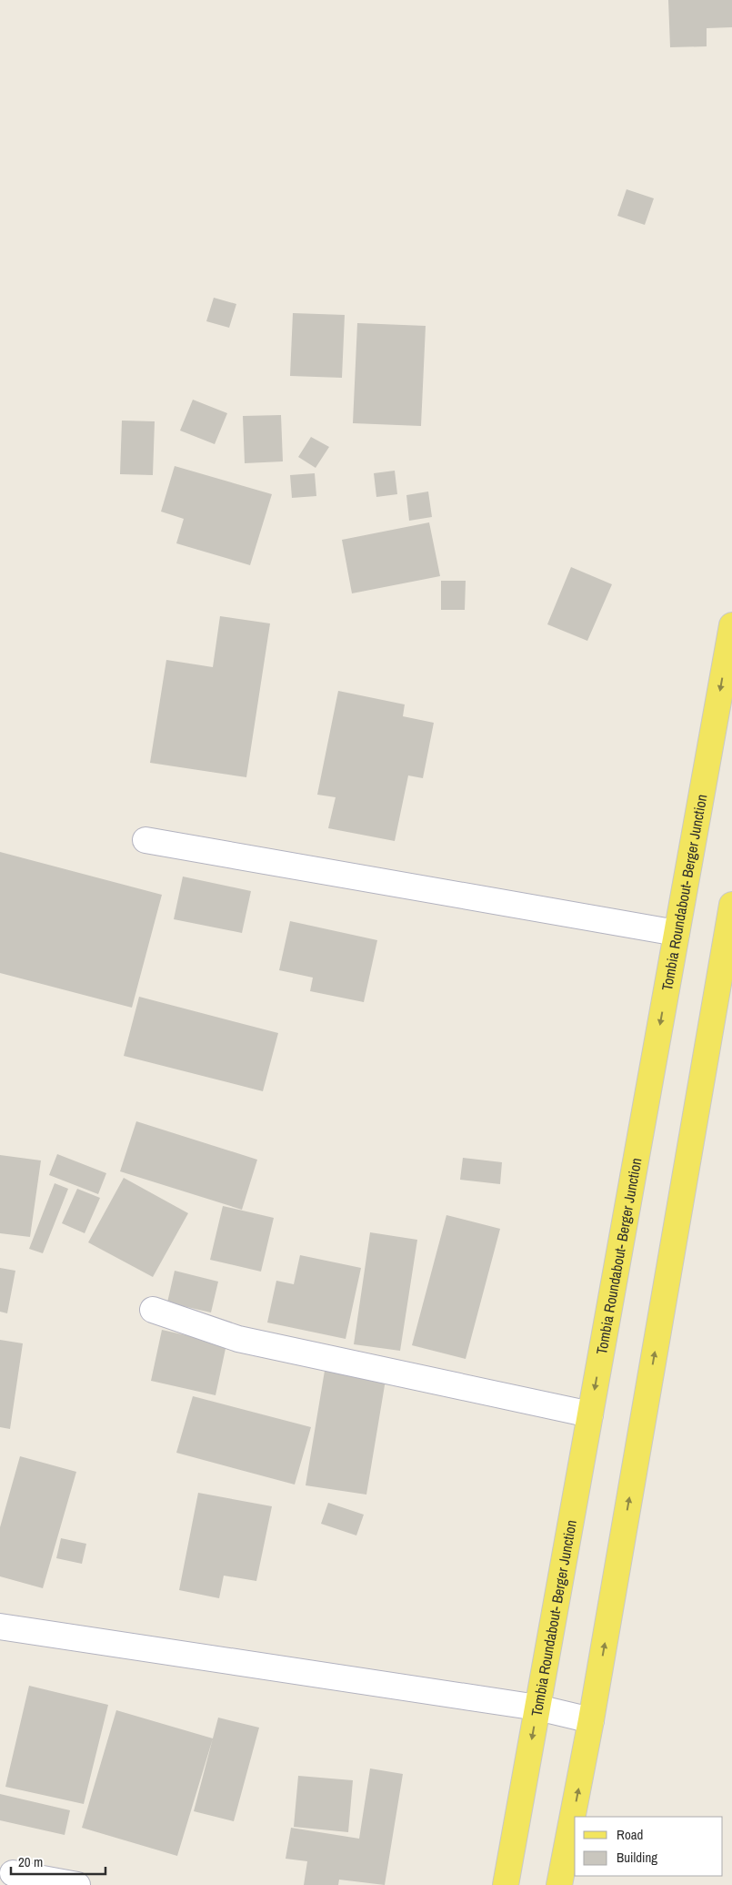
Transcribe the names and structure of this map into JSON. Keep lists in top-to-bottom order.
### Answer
{
  "streets": {
    "main road": ["Tombia Roundabout- Berger Junction"]
  },
  "legend": ["Road", "Building"],
  "scale_bar": "20 m"
}
